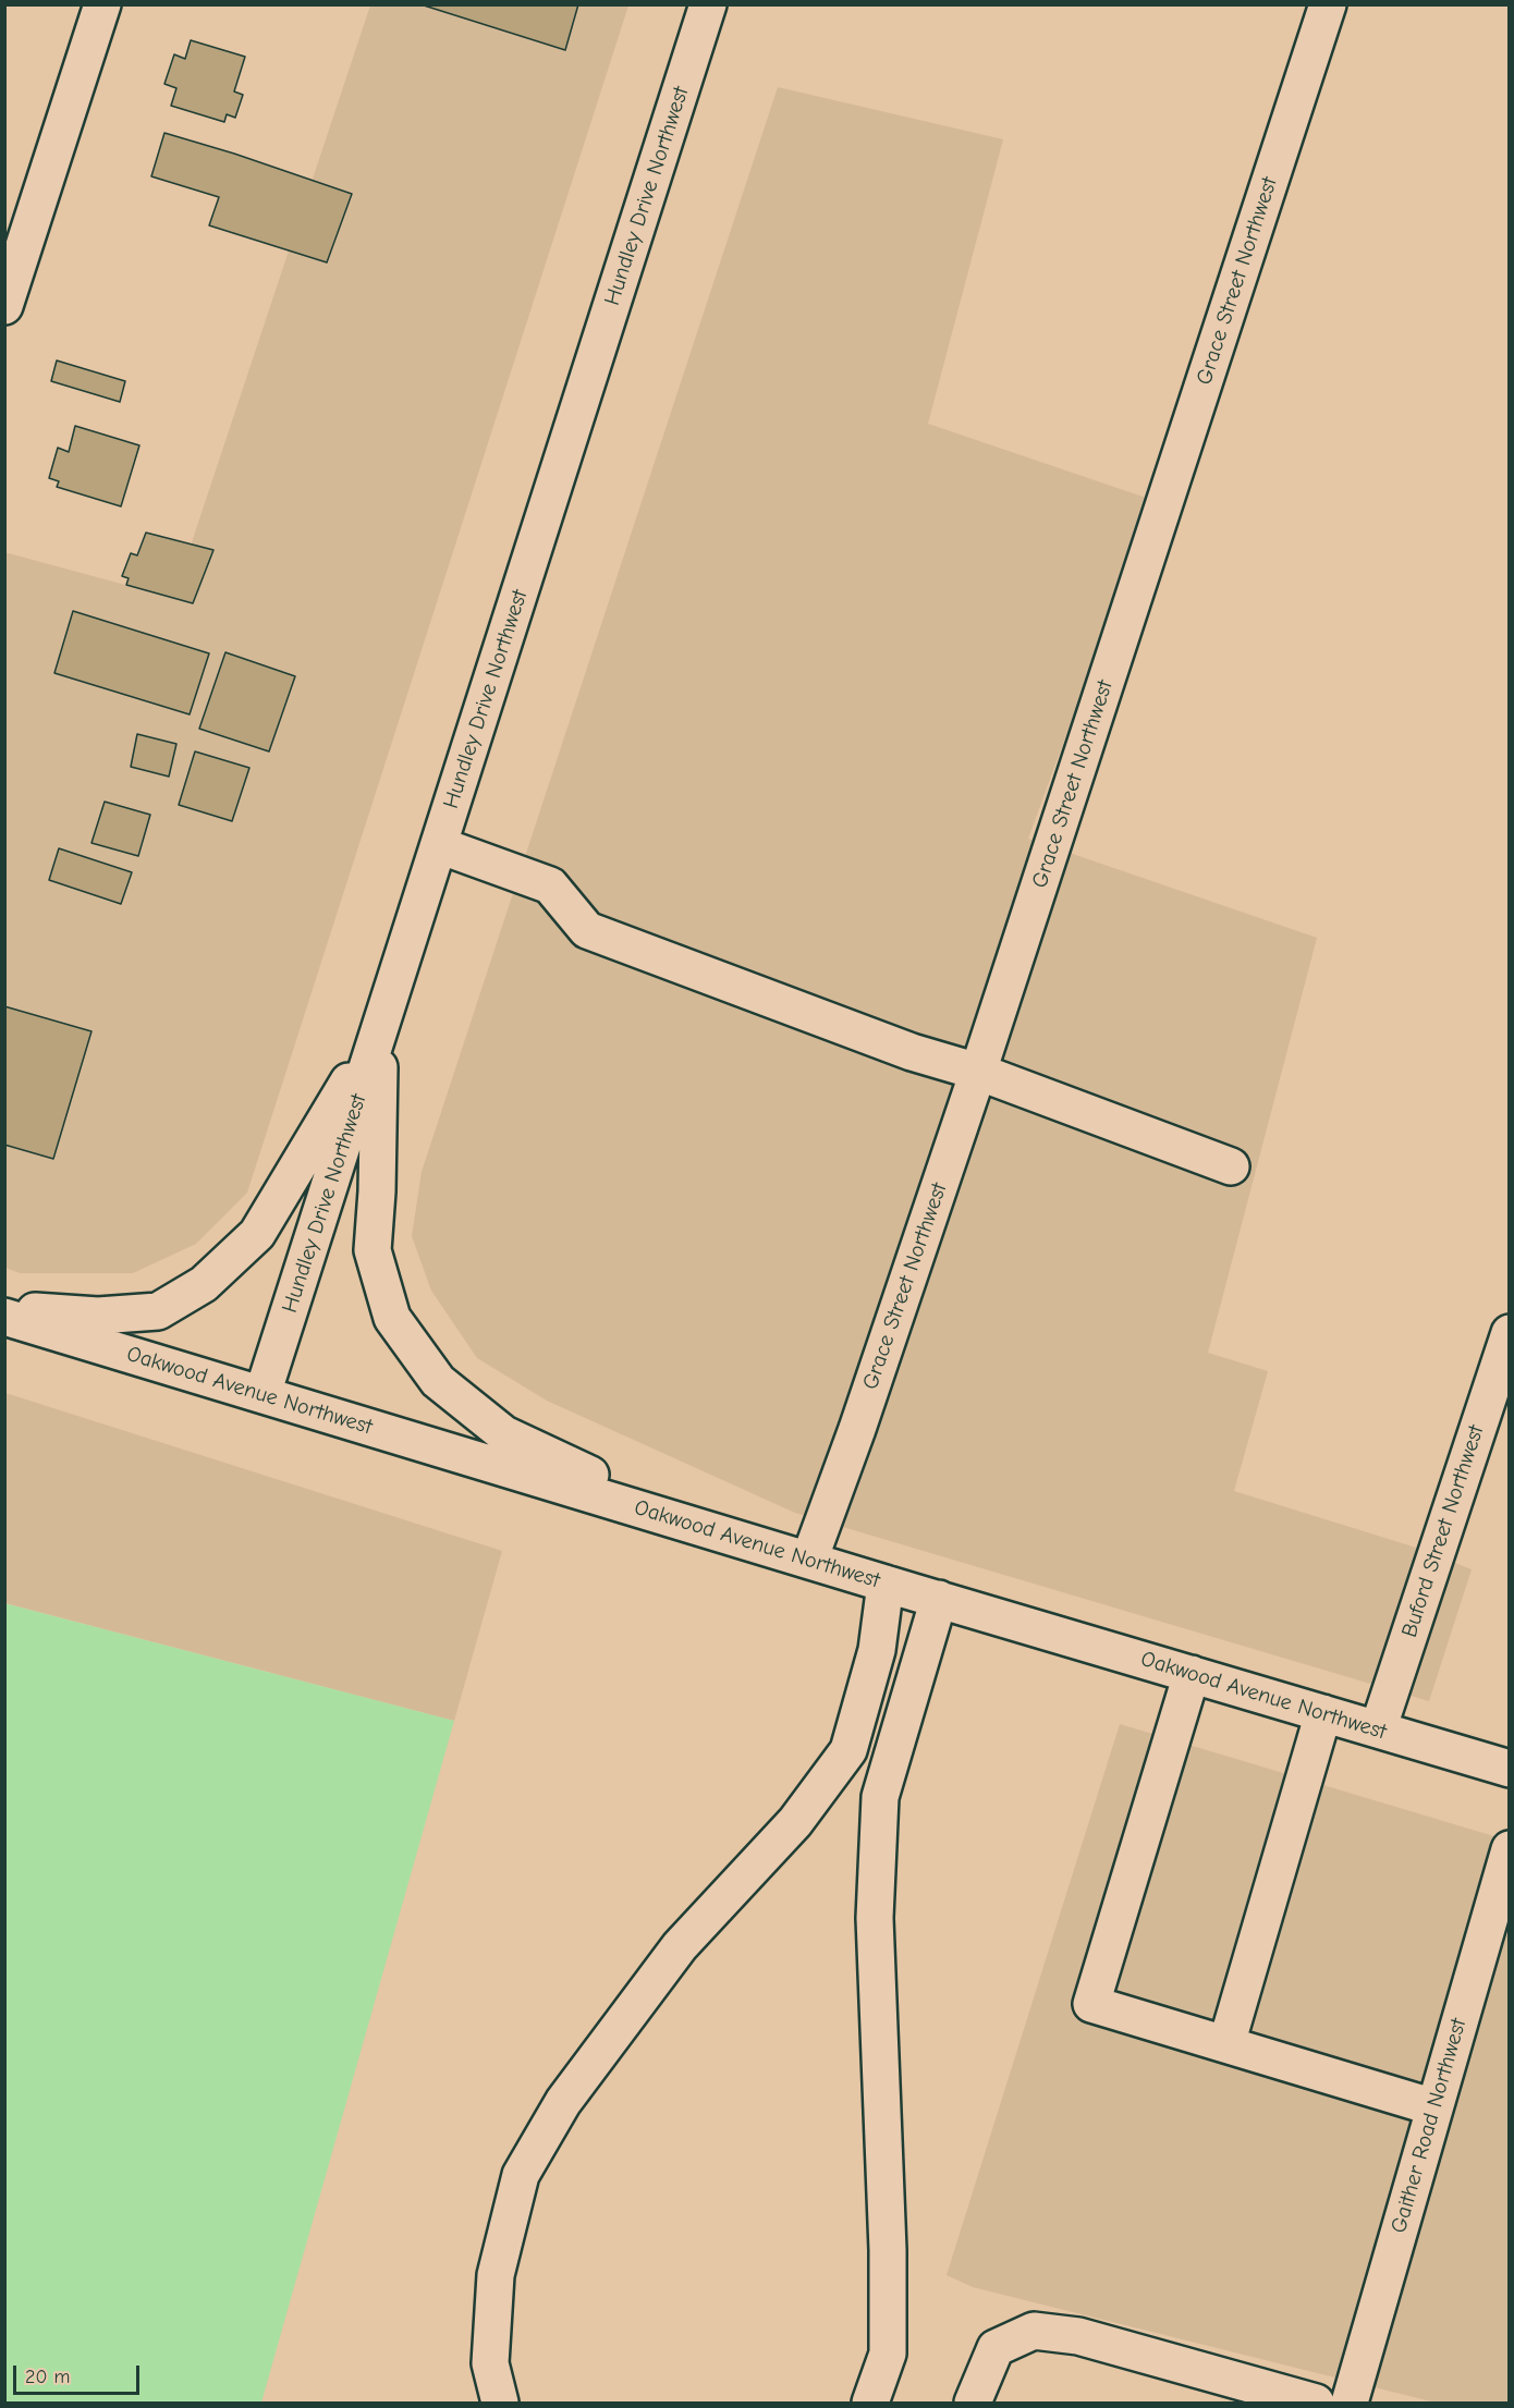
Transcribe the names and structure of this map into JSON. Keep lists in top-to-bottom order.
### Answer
{
  "streets": {
    "street": [
      "Hundley Drive Northwest",
      "Grace Street Northwest",
      "Oakwood Avenue Northwest",
      "Buford Street Northwest",
      "Gaither Road Northwest"
    ]
  },
  "crossings": [
    ["Hundley Drive Northwest", "Oakwood Avenue Northwest"],
    ["Grace Street Northwest", "Oakwood Avenue Northwest"],
    ["Oakwood Avenue Northwest", "Buford Street Northwest"]
  ],
  "scale_bar": "20 m"
}
